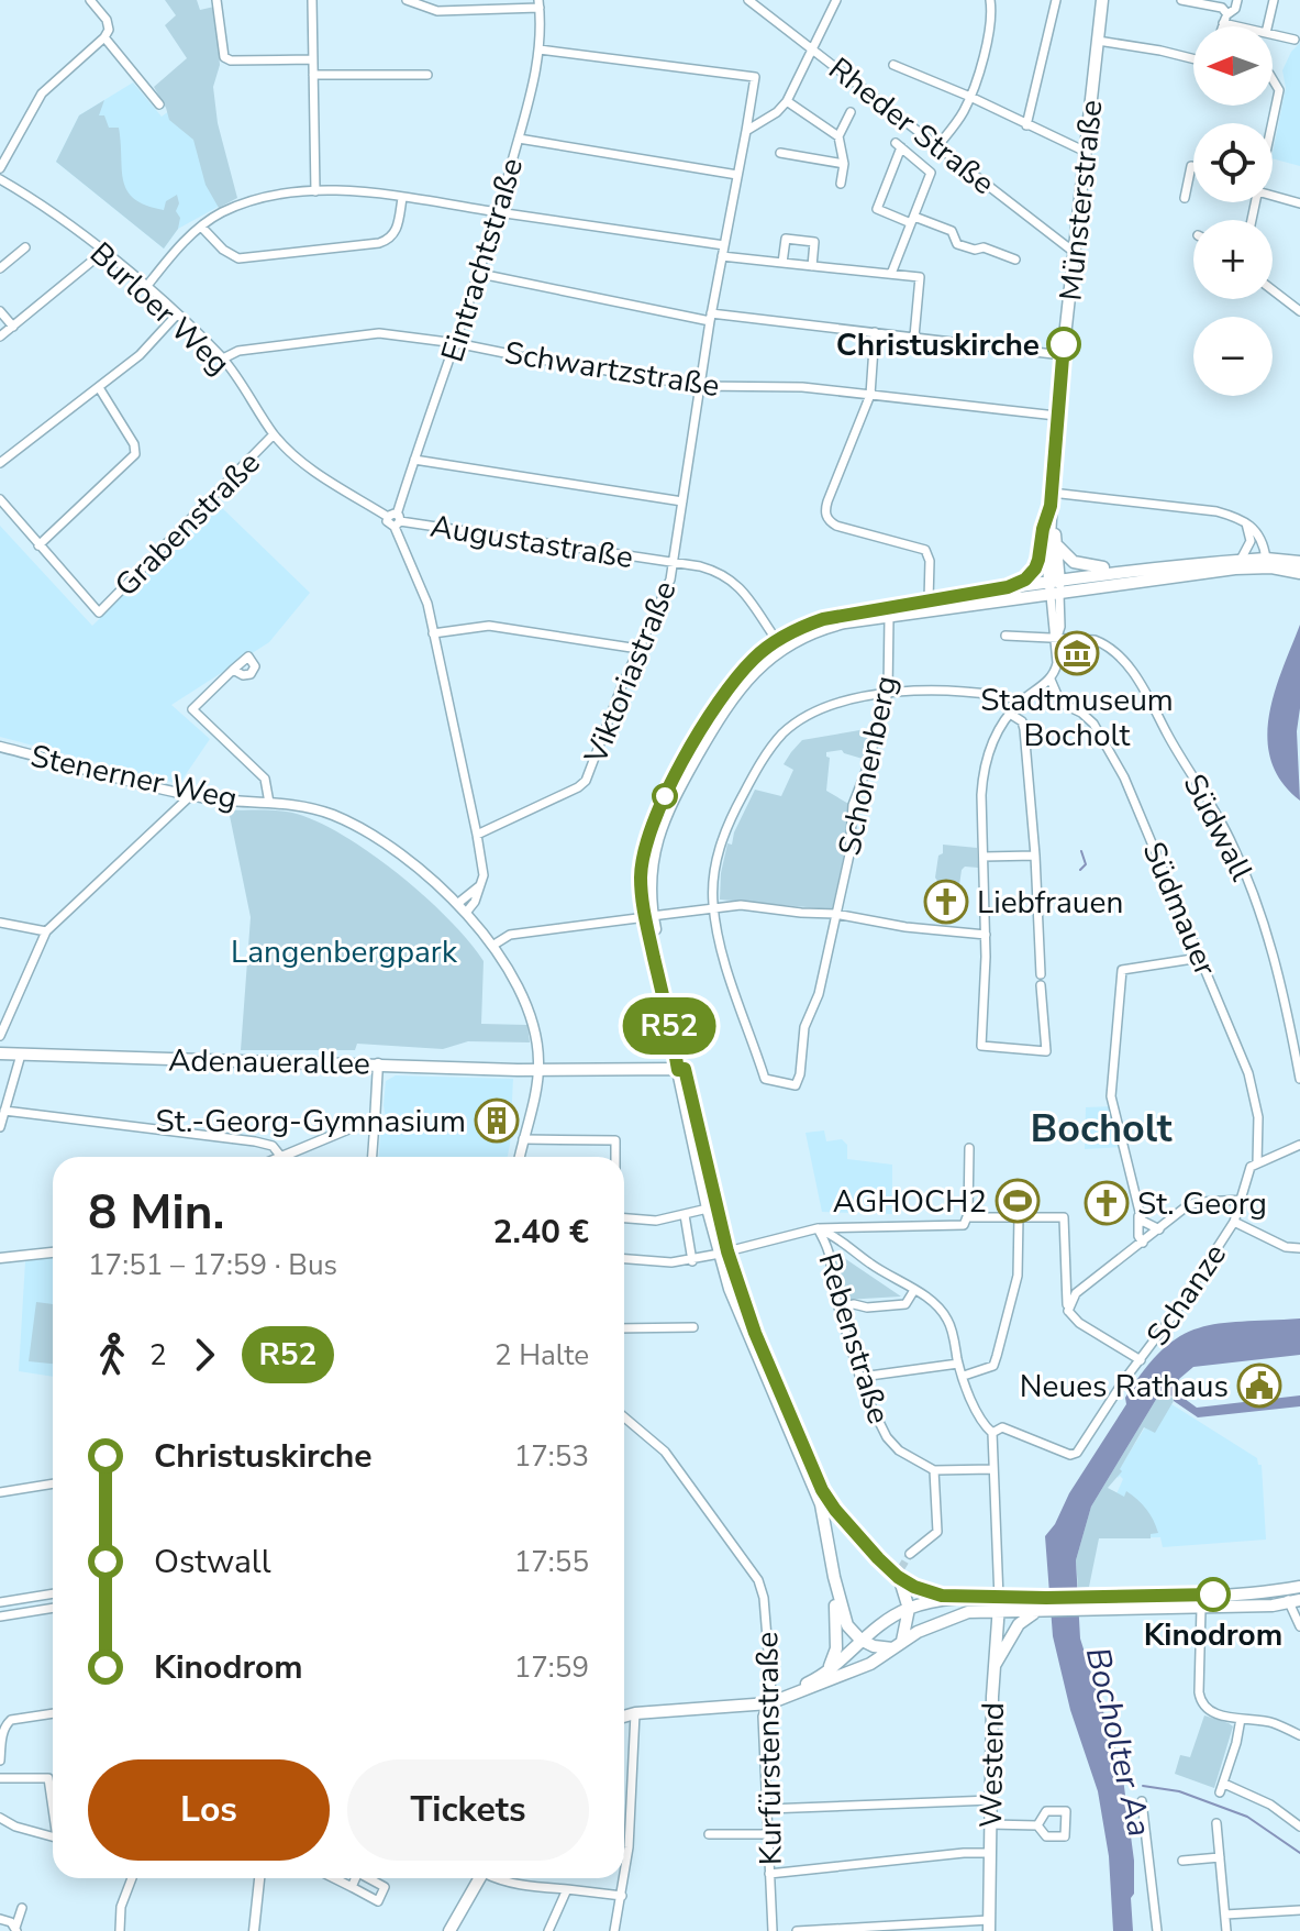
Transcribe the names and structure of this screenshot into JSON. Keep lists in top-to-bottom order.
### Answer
{
  "streets": {
    "main road": ["Münsterstraße", "Adenauerallee", "Westend"],
    "street": [
      "Rheder Straße",
      "Eintrachtstraße",
      "Burloer Weg",
      "Schwartzstraße",
      "Grabenstraße",
      "Augustastraße",
      "Viktoriastraße",
      "Schonenberg",
      "Stenerner Weg",
      "Südwall",
      "Südmauer",
      "Schanze",
      "Rebenstraße",
      "Kurfürstenstraße"
    ]
  },
  "crossings": [
    ["Rheder Straße", "Münsterstraße"],
    ["Münsterstraße", "Schwartzstraße"],
    ["Eintrachtstraße", "Burloer Weg"],
    ["Eintrachtstraße", "Schwartzstraße"],
    ["Eintrachtstraße", "Augustastraße"],
    ["Eintrachtstraße", "Viktoriastraße"],
    ["Burloer Weg", "Schwartzstraße"],
    ["Burloer Weg", "Grabenstraße"],
    ["Burloer Weg", "Augustastraße"],
    ["Schwartzstraße", "Viktoriastraße"],
    ["Augustastraße", "Viktoriastraße"],
    ["Stenerner Weg", "Adenauerallee"],
    ["Südmauer", "Schanze"]
  ],
  "districts": ["Bocholt"],
  "water": ["Bocholter Aa"],
  "parks": ["Langenbergpark"],
  "places": {
    "other": ["Christuskirche", "Kinodrom"],
    "museum": ["Stadtmuseum Bocholt"],
    "church": ["Liebfrauen", "St. Georg"],
    "building": ["St.-Georg-Gymnasium"],
    "sports": ["AGHOCH2"],
    "public building": ["Neues Rathaus"]
  },
  "lines": ["bus line R52"],
  "north": "left",
  "page": {
    "on_map": "R52",
    "map_buttons": ["+", "−"],
    "heading": ["8 Min.", "17:51 – 17:59 · Bus", "2.40 €"],
    "legs": ["2", "R52", "2 Halte"],
    "list": [
      {
        "name": "Christuskirche",
        "value": "17:53"
      },
      {
        "name": "Ostwall",
        "value": "17:55"
      },
      {
        "name": "Kinodrom",
        "value": "17:59"
      }
    ],
    "buttons": ["Los", "Tickets"]
  }
}
